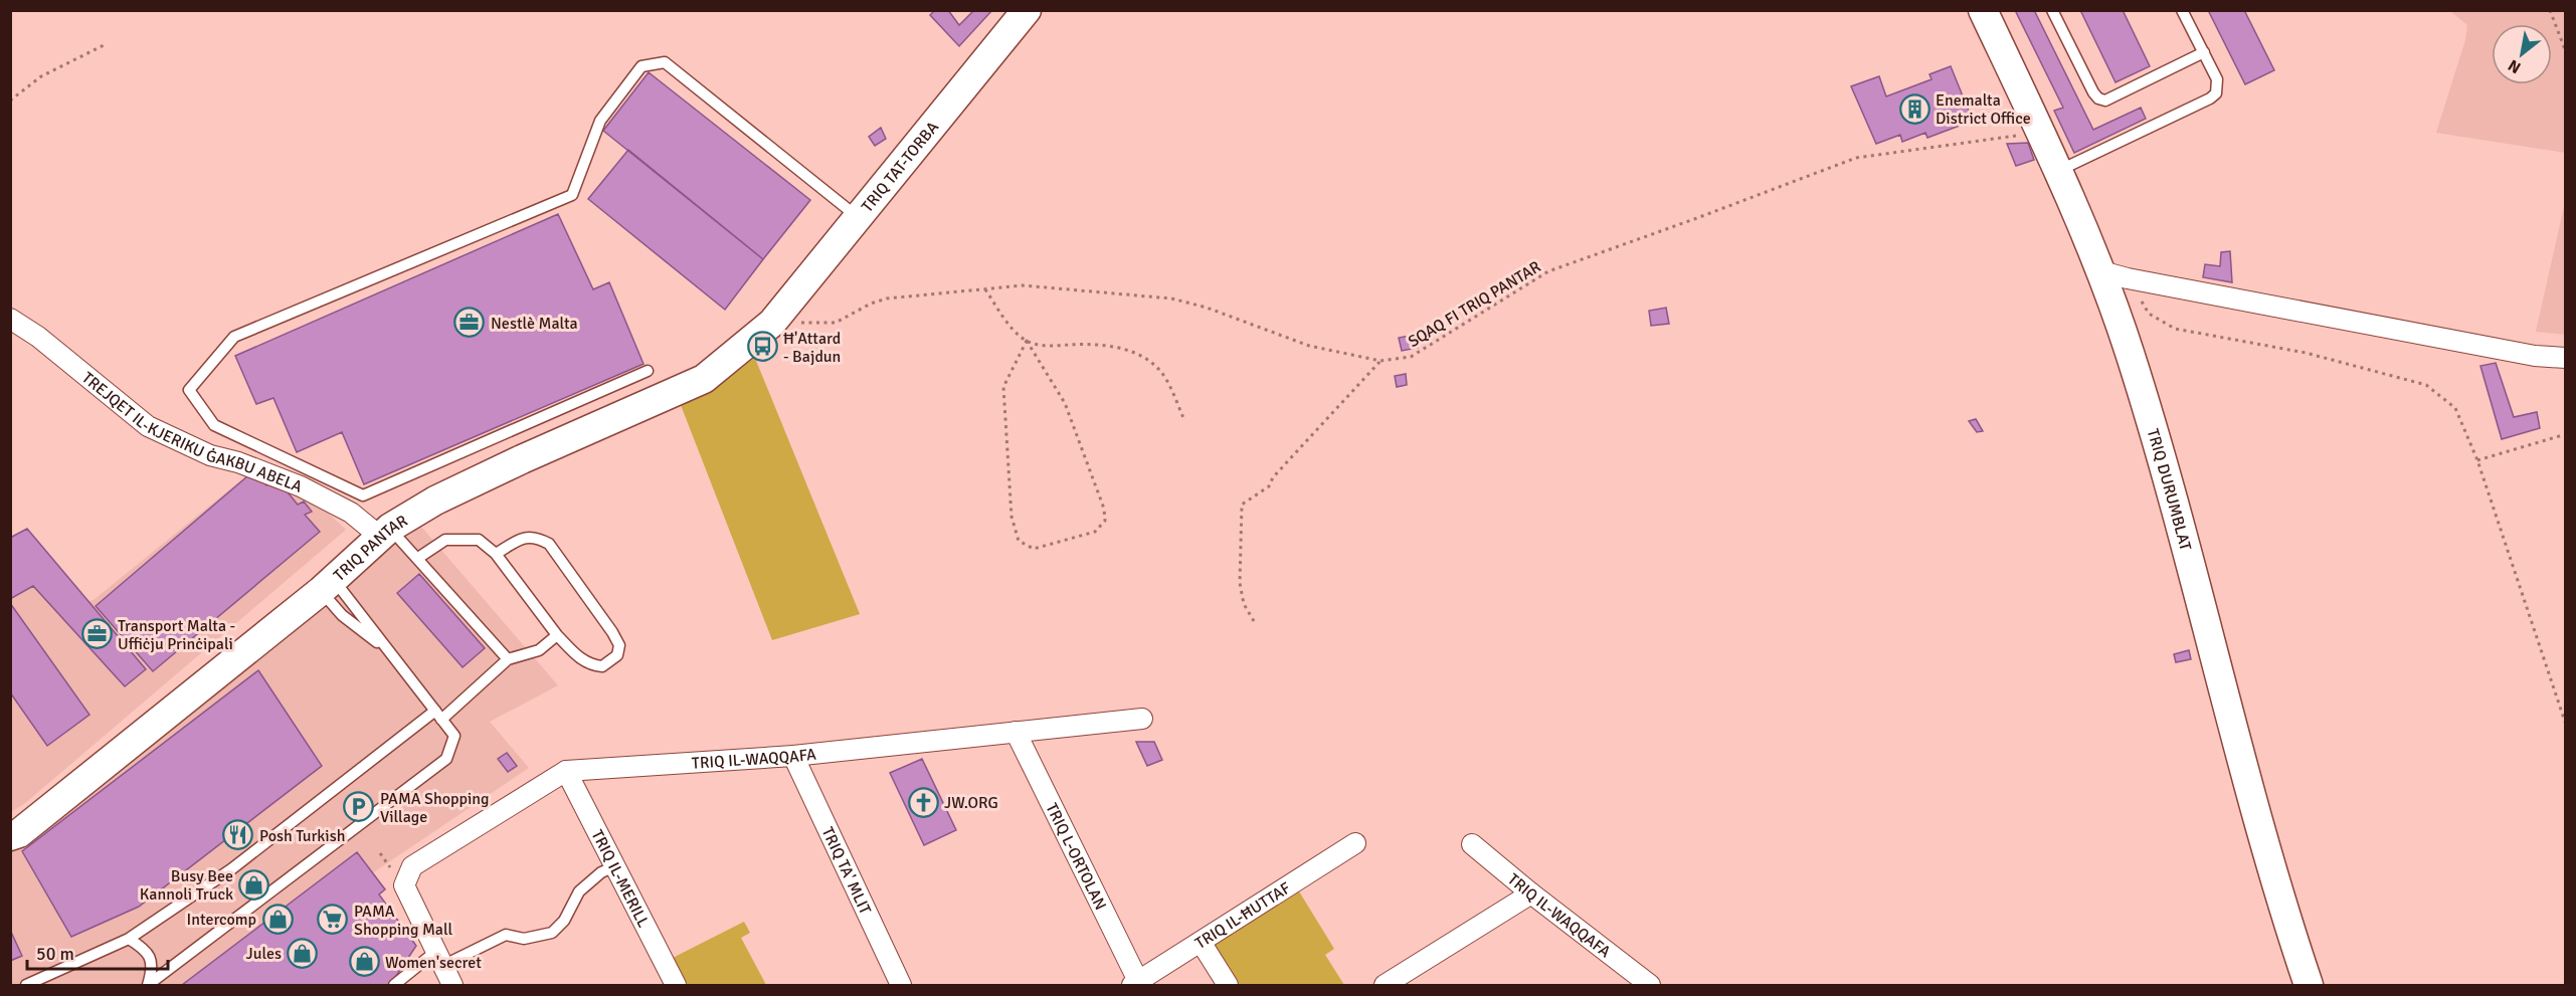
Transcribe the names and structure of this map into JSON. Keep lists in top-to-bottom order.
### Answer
{
  "streets": {
    "main road": ["TRIQ TAT-TORBA", "TRIQ DURUMBLAT", "TRIQ PANTAR"],
    "street": [
      "TREJQET IL-KJERIKU ĠAKBU ABELA",
      "TRIQ IL-WAQQAFA",
      "TRIQ L-ORTOLAN",
      "TRIQ TA' MLIT",
      "TRIQ IL-MERILL",
      "TRIQ IL-ĦUTTAF"
    ],
    "path": ["SQAQ FI TRIQ PANTAR"]
  },
  "crossings": [
    ["TRIQ TAT-TORBA", "SQAQ FI TRIQ PANTAR"],
    ["TRIQ TAT-TORBA", "TRIQ PANTAR"],
    ["SQAQ FI TRIQ PANTAR", "TRIQ DURUMBLAT"],
    ["SQAQ FI TRIQ PANTAR", "TRIQ PANTAR"],
    ["TREJQET IL-KJERIKU ĠAKBU ABELA", "TRIQ PANTAR"],
    ["TRIQ IL-WAQQAFA", "TRIQ L-ORTOLAN"],
    ["TRIQ IL-WAQQAFA", "TRIQ TA' MLIT"],
    ["TRIQ IL-WAQQAFA", "TRIQ IL-MERILL"],
    ["TRIQ L-ORTOLAN", "TRIQ IL-ĦUTTAF"]
  ],
  "places": {
    "building": ["Enemalta District Office"],
    "office": ["Nestlè Malta", "Transport Malta - Uffiċju Prinċipali"],
    "bus stop": ["Ħ'Attard - Bajdun"],
    "church": ["JW.ORG"],
    "parking": ["PAMA Shopping Village"],
    "restaurant": ["Posh Turkish"],
    "shop": [
      "Busy Bee Kannoli Truck",
      "Intercomp",
      "Jules",
      "Women'secret"
    ],
    "supermarket": ["PAMA Shopping Mall"]
  },
  "scale_bar": "50 m",
  "north": "bottom left"
}
